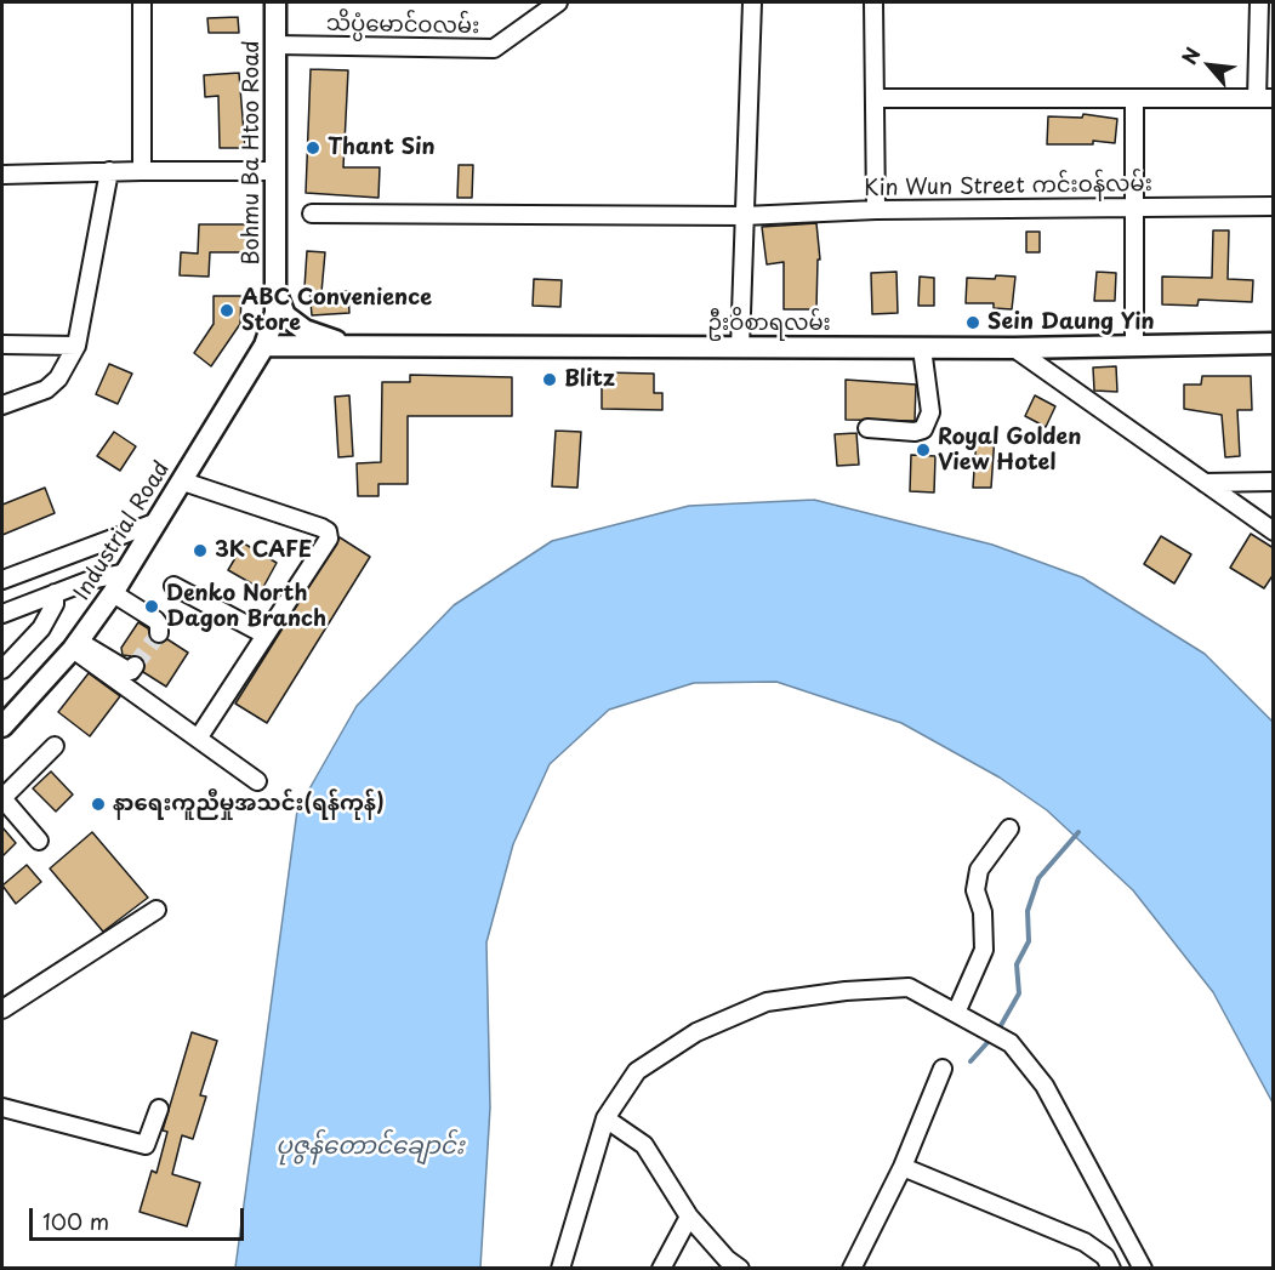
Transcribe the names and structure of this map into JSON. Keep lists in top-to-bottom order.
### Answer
{
  "streets": {
    "main road": ["Bohmu Ba Htoo Road", "ဦးဝိစာရလမ်း", "Industrial Road"],
    "street": ["သိပ္ပံမောင်ဝလမ်း", "Kin Wun Street ကင်းဝန်လမ်း"]
  },
  "crossings": [
    ["သိပ္ပံမောင်ဝလမ်း", "Bohmu Ba Htoo Road"],
    ["Bohmu Ba Htoo Road", "ဦးဝိစာရလမ်း"],
    ["Bohmu Ba Htoo Road", "Industrial Road"],
    ["ဦးဝိစာရလမ်း", "Industrial Road"]
  ],
  "water": ["ပုဇွန်တောင်ချောင်း"],
  "places": [
    "Thant Sin",
    "ABC Convenience Store",
    "Sein Daung Yin",
    "Blitz",
    "Royal Golden View Hotel",
    "3K CAFE",
    "Denko North Dagon Branch",
    "နာရေးကူညီမှုအသင်း(ရန်ကုန်)"
  ],
  "scale_bar": "100 m",
  "north": "top left"
}
